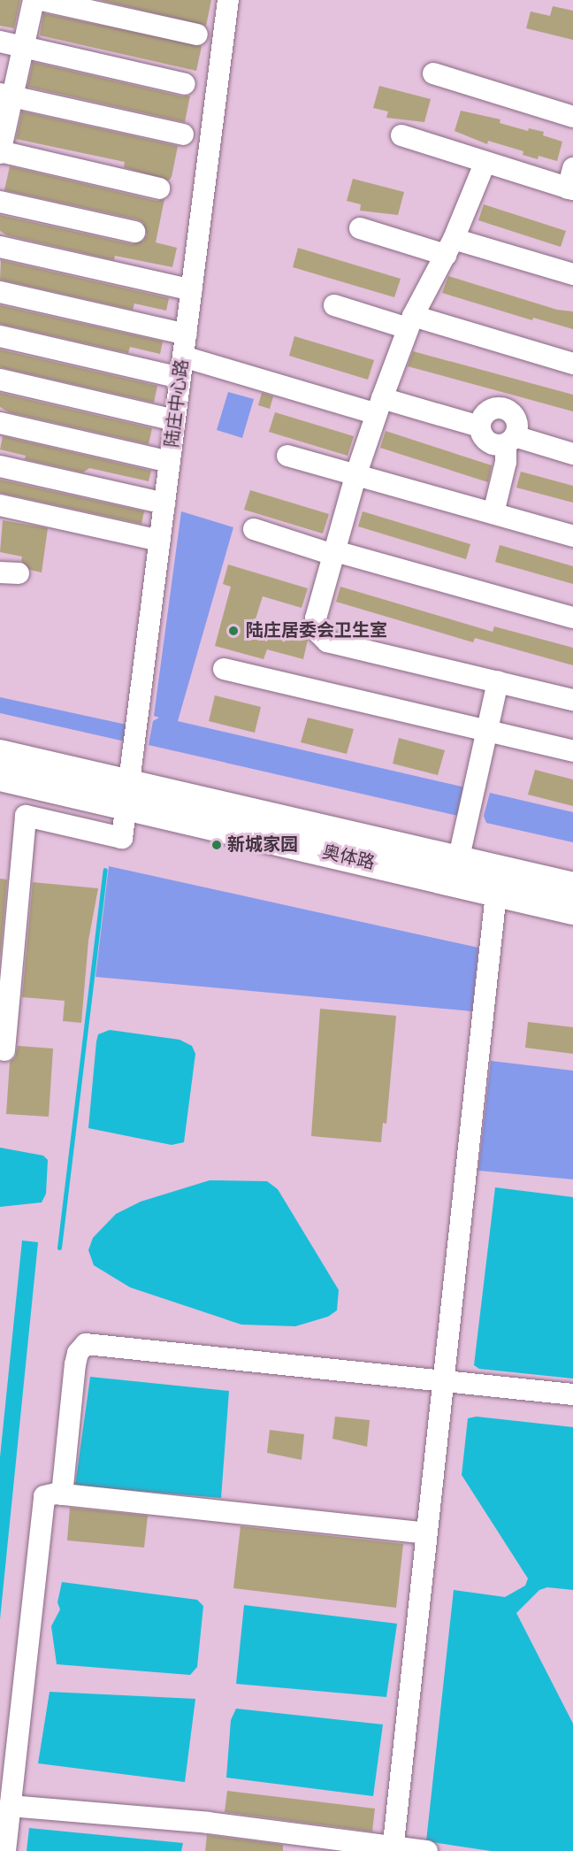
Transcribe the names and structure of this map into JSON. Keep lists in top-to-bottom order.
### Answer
{
  "streets": {
    "main road": ["奥体路"],
    "street": ["陆庄中心路"]
  },
  "crossings": [
    ["陆庄中心路", "奥体路"]
  ],
  "places": ["陆庄居委会卫生室", "新城家园"]
}
